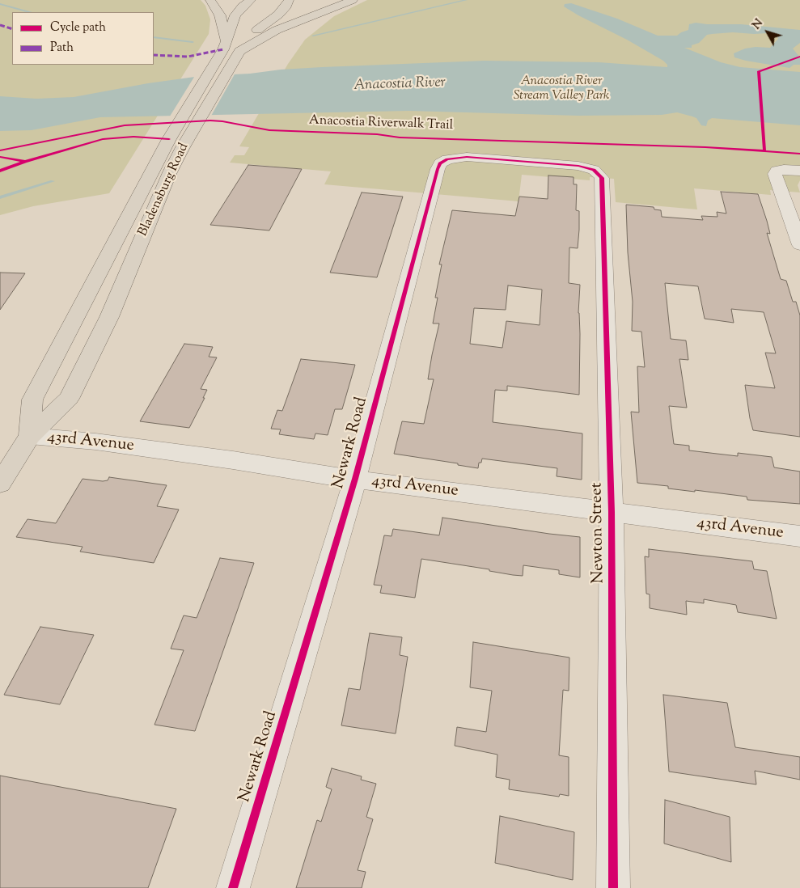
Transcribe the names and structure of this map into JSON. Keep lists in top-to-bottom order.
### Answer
{
  "streets": {
    "main road": ["Bladensburg Road"],
    "street": ["43rd Avenue", "Newark Road", "Newton Street"],
    "cycle path": ["Anacostia Riverwalk Trail"]
  },
  "crossings": [
    ["Bladensburg Road", "43rd Avenue"],
    ["43rd Avenue", "Newark Road"],
    ["43rd Avenue", "Newton Street"],
    ["Newark Road", "Newton Street"]
  ],
  "water": ["Anacostia River"],
  "parks": ["Anacostia River Stream Valley Park"],
  "legend": ["Cycle path", "Path"],
  "north": "top left"
}
